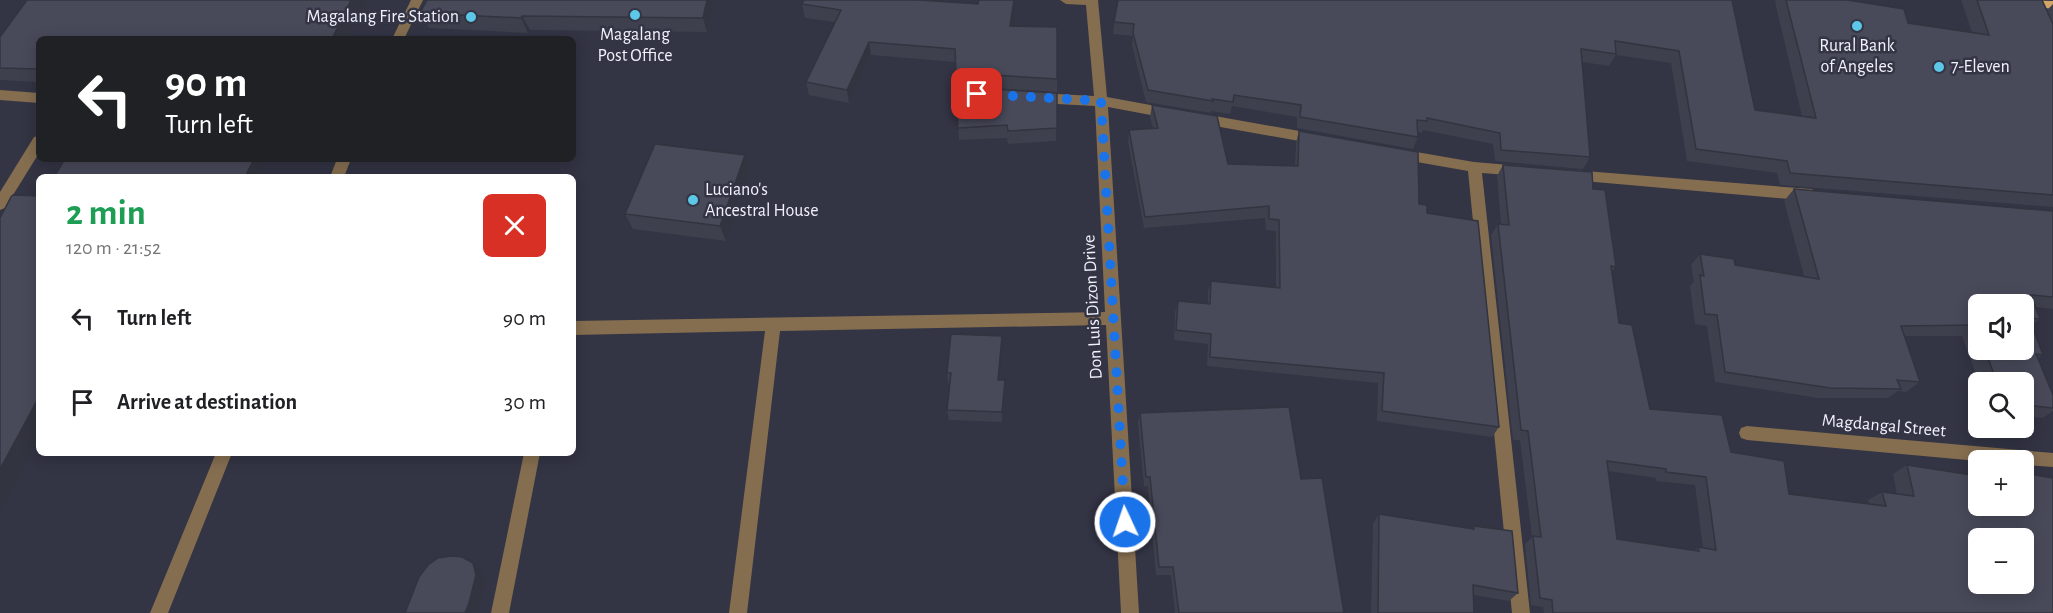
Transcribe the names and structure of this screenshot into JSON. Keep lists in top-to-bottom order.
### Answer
{
  "streets": {
    "street": ["Don Luis Dizon Drive", "Magdangal Street"]
  },
  "places": [
    "Magalang Post Office",
    "Magalang Fire Station",
    "Rural Bank of Angeles",
    "7-Eleven",
    "Luciano's Ancestral House"
  ],
  "page": {
    "turn": ["90 m", "Turn left"],
    "heading": ["2 min", "120 m · 21:52"],
    "list": [
      {
        "name": "Turn left",
        "value": "90 m"
      },
      {
        "name": "Arrive at destination",
        "value": "30 m"
      }
    ],
    "map_buttons": ["+", "−"]
  }
}
